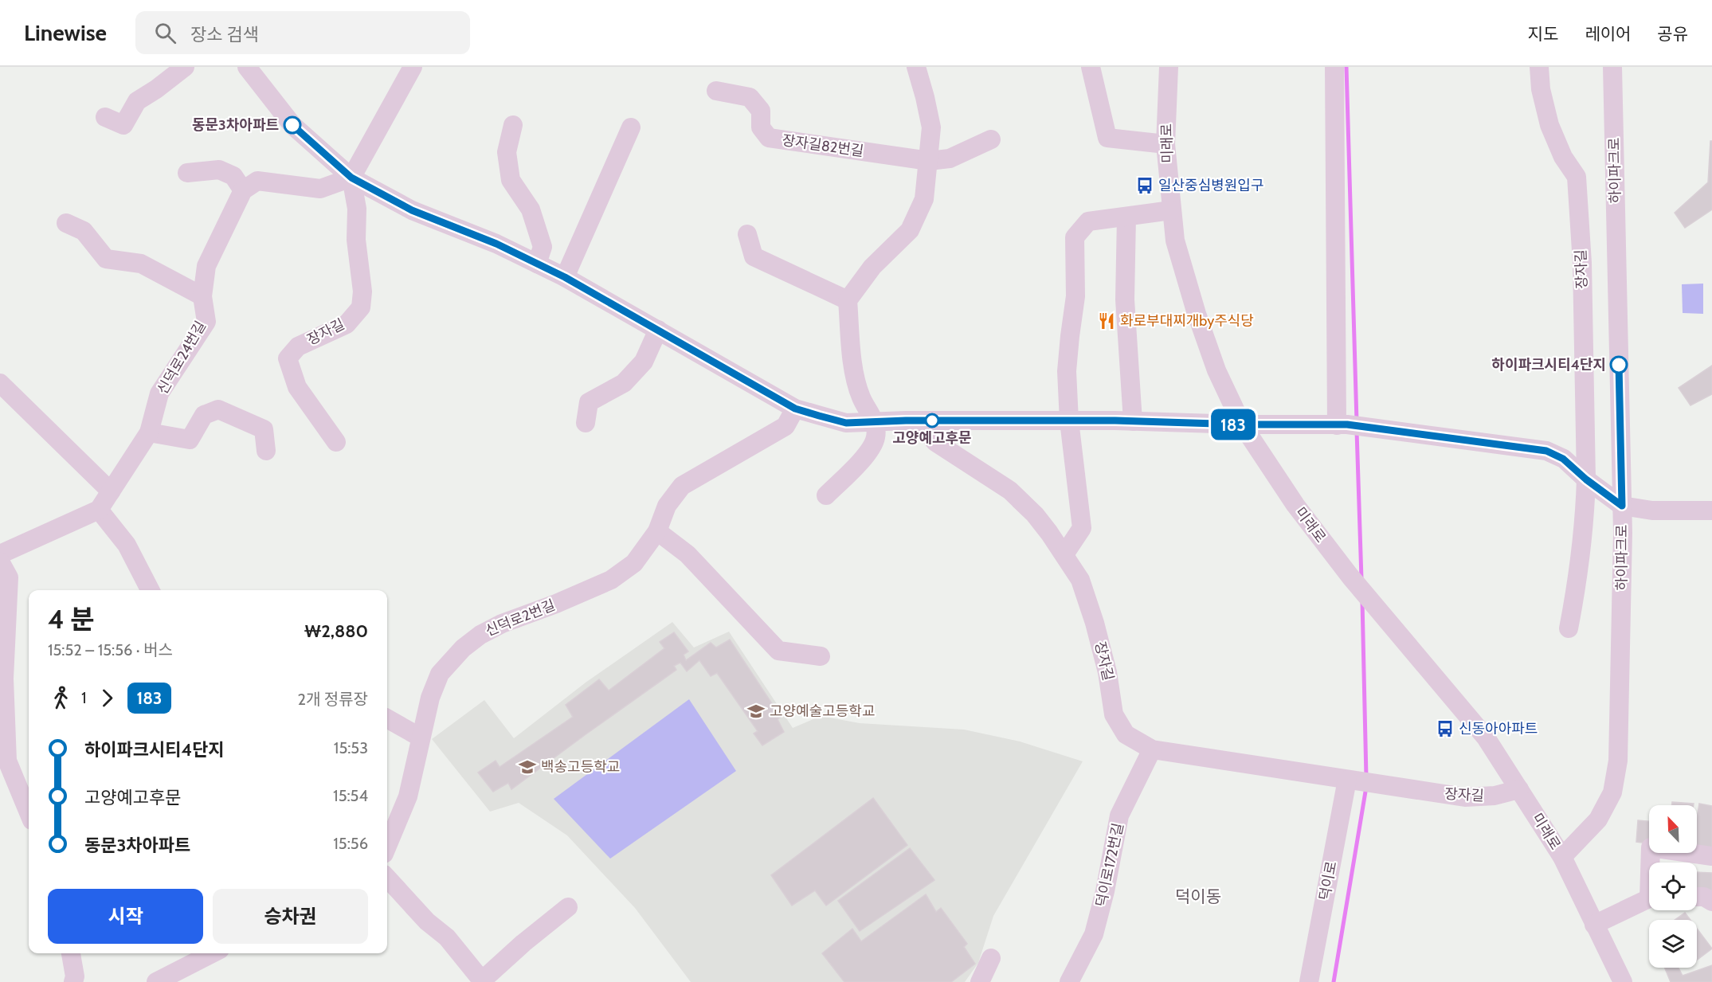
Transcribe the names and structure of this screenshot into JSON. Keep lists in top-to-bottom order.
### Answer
{
  "streets": {
    "street": [
      "미래로",
      "장자길82번길",
      "하이파크로",
      "장자길",
      "신덕로24번길",
      "신덕로2번길",
      "덕이로172번길",
      "덕이로"
    ]
  },
  "crossings": [
    ["미래로", "하이파크로"],
    ["미래로", "장자길"],
    ["장자길", "덕이로172번길"],
    ["장자길", "덕이로"]
  ],
  "districts": ["덕이동"],
  "places": {
    "other": ["동문3차아파트", "하이파크시티4단지", "고양예고후문"],
    "bus stop": ["일산중심병원입구", "신동아아파트"],
    "restaurant": ["화로부대찌개by주식당"],
    "school or university": ["고양예술고등학교", "백송고등학교"]
  },
  "lines": ["bus line 183"],
  "north": "top left",
  "page": {
    "header": "Linewise",
    "search": "장소 검색",
    "nav": ["지도", "레이어", "공유"],
    "on_map": "183",
    "heading": ["4 분", "15:52 – 15:56 · 버스", "₩2,880"],
    "legs": ["1", "183", "2개 정류장"],
    "list": [
      {
        "name": "하이파크시티4단지",
        "value": "15:53"
      },
      {
        "name": "고양예고후문",
        "value": "15:54"
      },
      {
        "name": "동문3차아파트",
        "value": "15:56"
      }
    ],
    "buttons": ["시작", "승차권"]
  }
}
